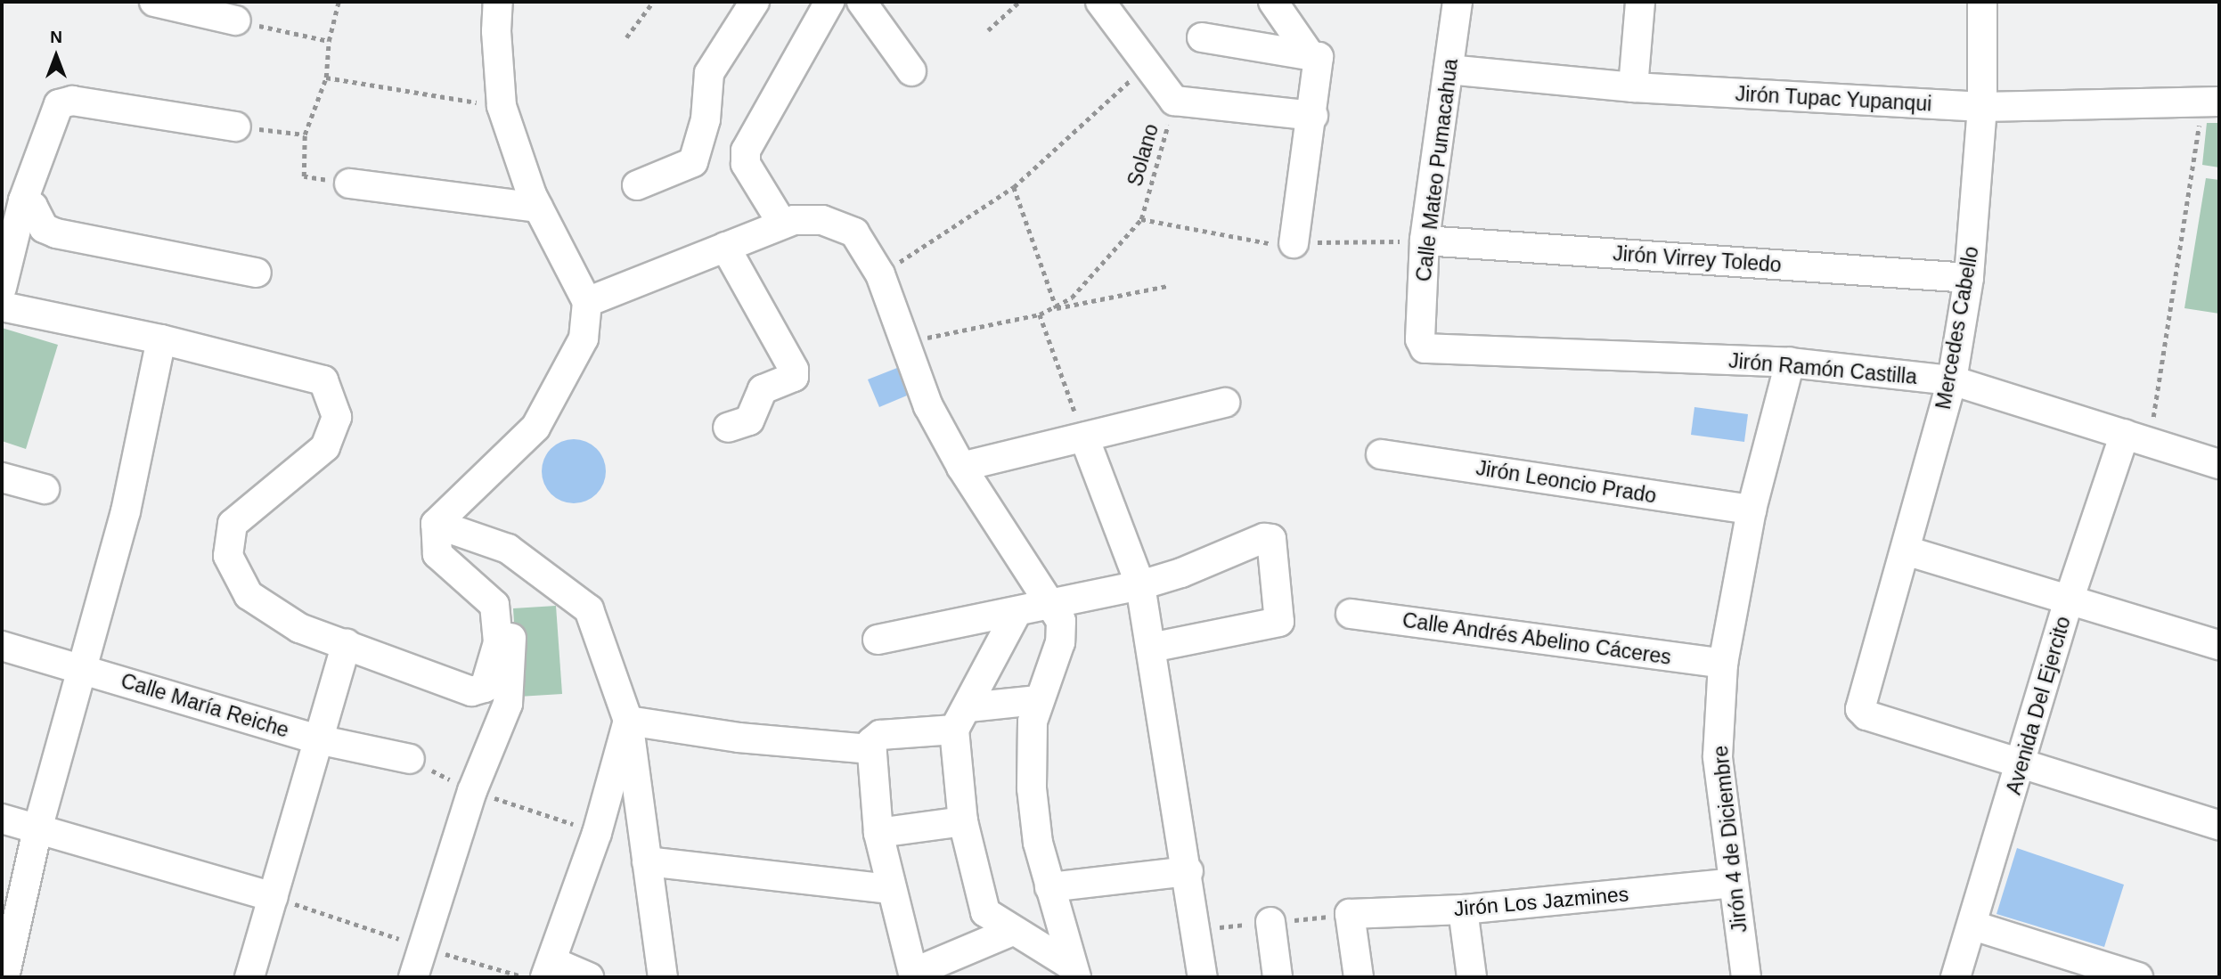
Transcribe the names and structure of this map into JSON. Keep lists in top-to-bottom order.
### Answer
{
  "streets": {
    "street": [
      "Jirón Tupac Yupanqui",
      "Calle Mateo Pumacahua",
      "Jirón Virrey Toledo",
      "Mercedes Cabello",
      "Jirón Ramón Castilla",
      "Jirón Leoncio Prado",
      "Calle Andrés Abelino Cáceres",
      "Calle María Reiche",
      "Avenida Del Ejercito",
      "Jirón 4 de Diciembre",
      "Jirón Los Jazmines"
    ],
    "path": ["Solano"]
  },
  "crossings": [
    ["Jirón Tupac Yupanqui", "Calle Mateo Pumacahua"],
    ["Jirón Tupac Yupanqui", "Mercedes Cabello"],
    ["Calle Mateo Pumacahua", "Jirón Virrey Toledo"],
    ["Calle Mateo Pumacahua", "Jirón Ramón Castilla"],
    ["Jirón Virrey Toledo", "Mercedes Cabello"],
    ["Mercedes Cabello", "Jirón Ramón Castilla"],
    ["Mercedes Cabello", "Avenida Del Ejercito"],
    ["Jirón Ramón Castilla", "Avenida Del Ejercito"],
    ["Jirón Ramón Castilla", "Jirón 4 de Diciembre"],
    ["Jirón Leoncio Prado", "Jirón 4 de Diciembre"],
    ["Calle Andrés Abelino Cáceres", "Jirón 4 de Diciembre"],
    ["Jirón 4 de Diciembre", "Jirón Los Jazmines"]
  ],
  "north": "top"
}
